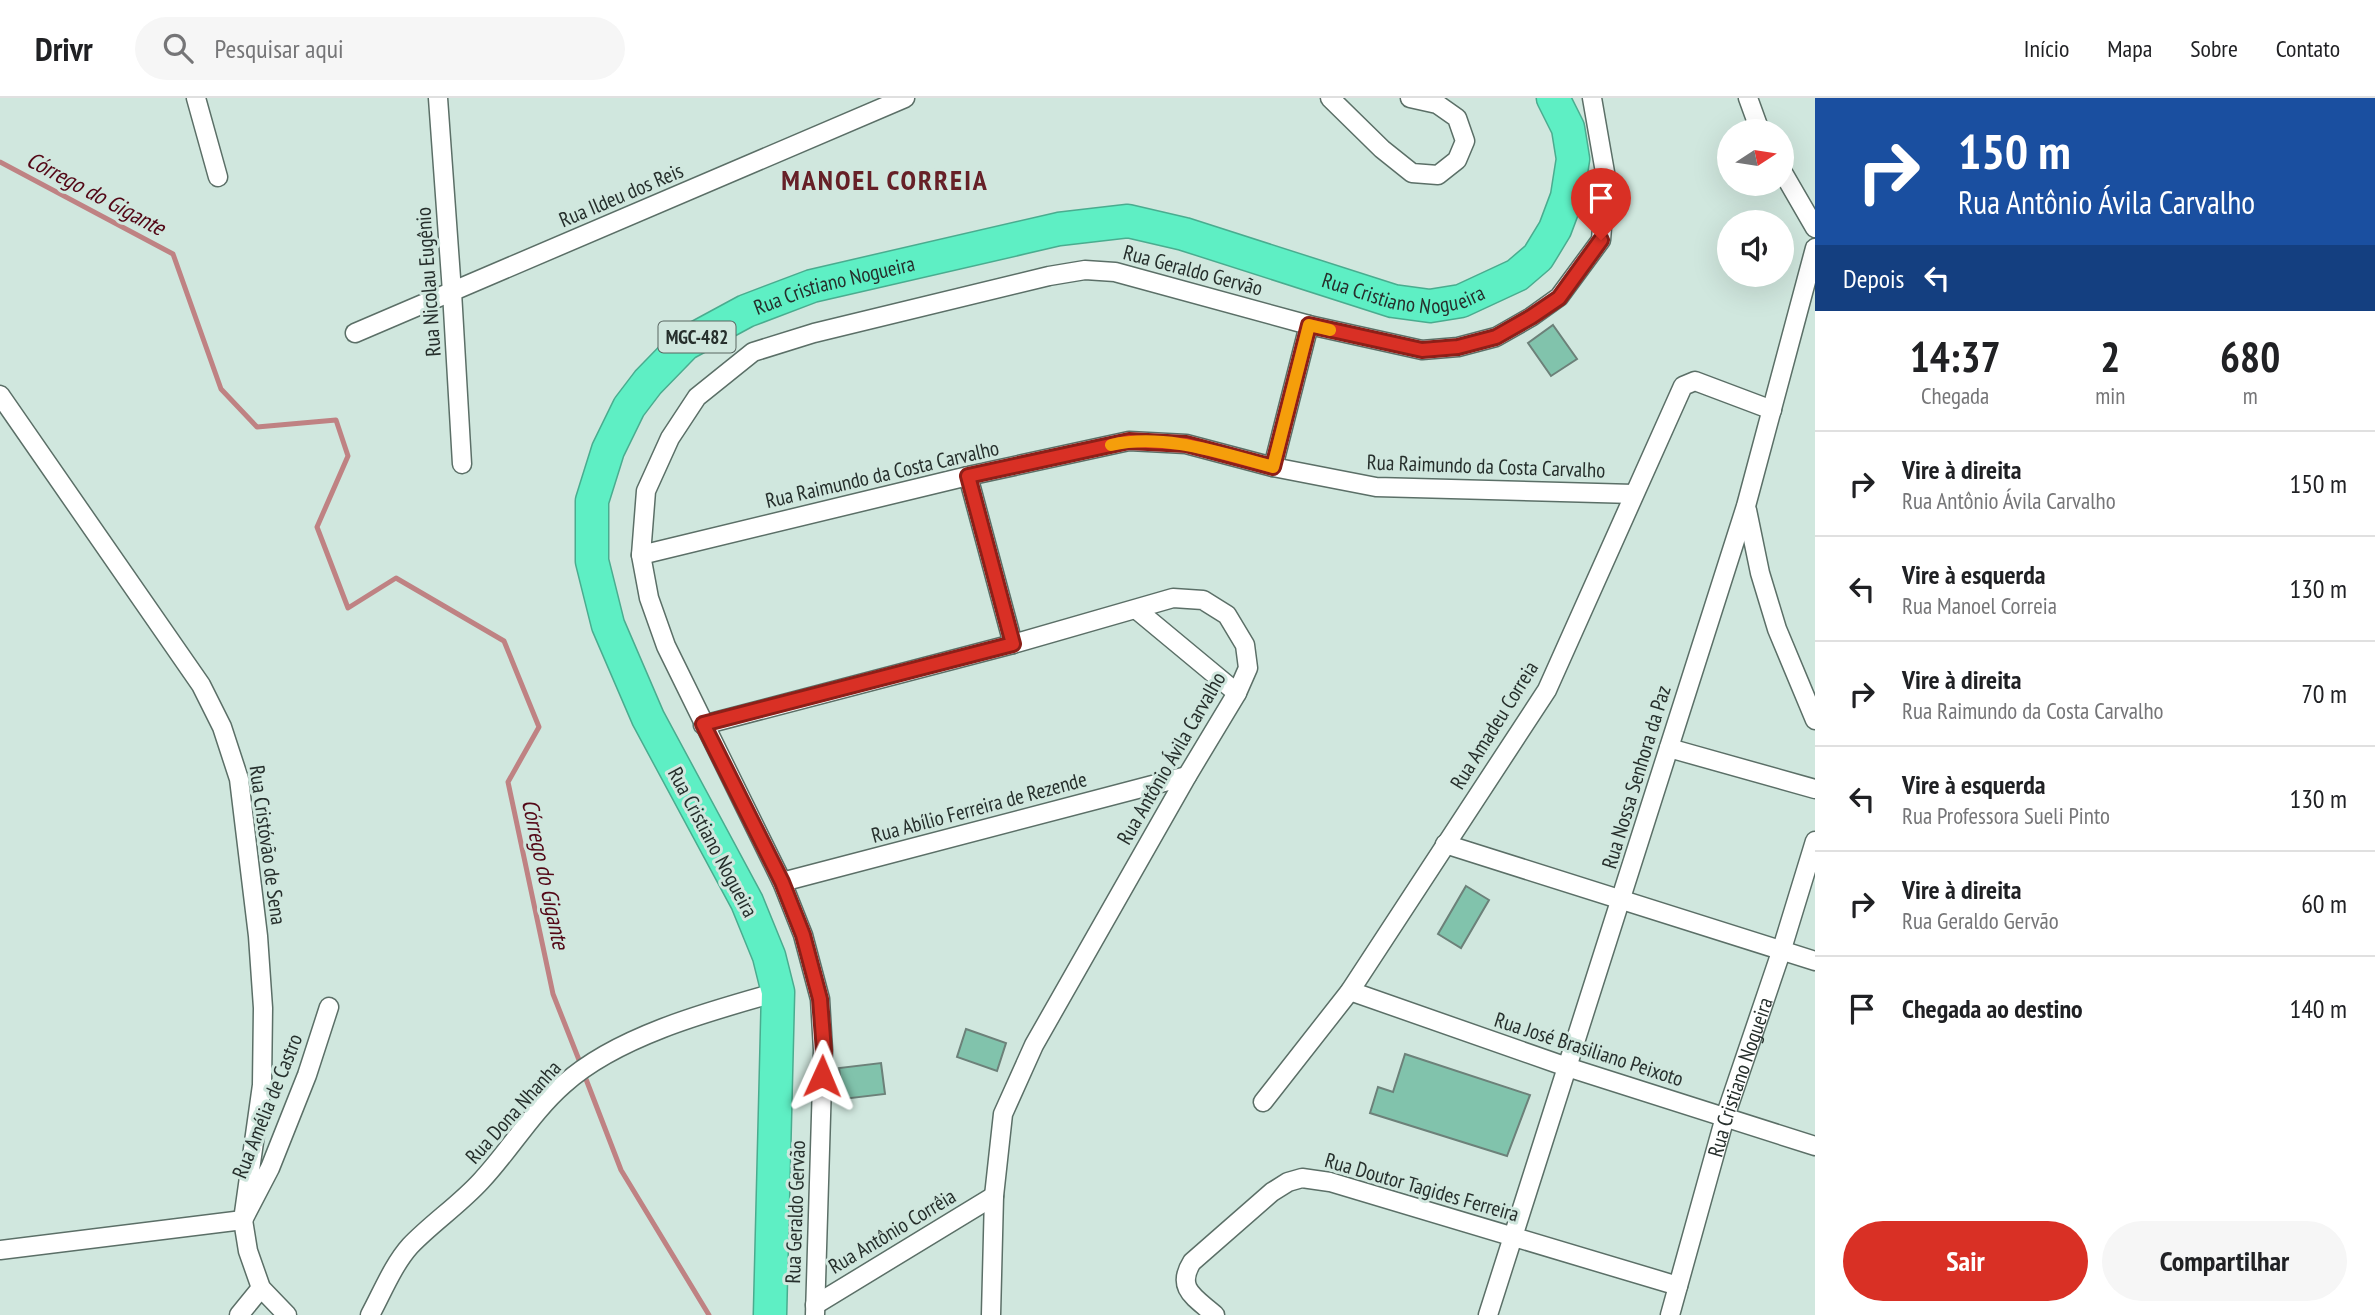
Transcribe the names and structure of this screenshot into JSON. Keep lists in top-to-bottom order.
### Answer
{
  "streets": {
    "highway": ["Rua Cristiano Nogueira", "MGC-482"],
    "street": [
      "Rua Ildeu dos Reis",
      "Rua Geraldo Gervão",
      "Rua Nicolau Eugênio",
      "Rua Raimundo da Costa Carvalho",
      "Rua Amadeu Correia",
      "Rua Antônio Ávila Carvalho",
      "Rua Nossa Senhora da Paz",
      "Rua Abílio Ferreira de Rezende",
      "Rua Cristóvão de Sena",
      "Rua José Brasiliano Peixoto",
      "Rua Amélia de Castro",
      "Rua Dona Nhanha",
      "Rua Doutor Tagides Ferreira",
      "Rua Antônio Corrêia"
    ]
  },
  "crossings": [
    ["Rua Ildeu dos Reis", "Rua Nicolau Eugênio"],
    ["Rua Geraldo Gervão", "Rua Raimundo da Costa Carvalho"],
    ["Rua Geraldo Gervão", "Rua Antônio Ávila Carvalho"],
    ["Rua Geraldo Gervão", "Rua Abílio Ferreira de Rezende"],
    ["Rua Geraldo Gervão", "Rua Antônio Corrêia"],
    ["Rua Cristiano Nogueira", "Rua José Brasiliano Peixoto"],
    ["Rua Cristiano Nogueira", "Rua Dona Nhanha"],
    ["Rua Cristiano Nogueira", "Rua Doutor Tagides Ferreira"],
    ["Rua Raimundo da Costa Carvalho", "Rua Amadeu Correia"],
    ["Rua Amadeu Correia", "Rua Nossa Senhora da Paz"],
    ["Rua Amadeu Correia", "Rua José Brasiliano Peixoto"],
    ["Rua Antônio Ávila Carvalho", "Rua Abílio Ferreira de Rezende"],
    ["Rua Antônio Ávila Carvalho", "Rua Antônio Corrêia"],
    ["Rua Nossa Senhora da Paz", "Rua José Brasiliano Peixoto"],
    ["Rua Nossa Senhora da Paz", "Rua Doutor Tagides Ferreira"],
    ["Rua Cristóvão de Sena", "Rua Amélia de Castro"]
  ],
  "districts": ["MANOEL CORREIA"],
  "water": ["Córrego do Gigante"],
  "north": "right",
  "page": {
    "header": "Drivr",
    "search": "Pesquisar aqui",
    "nav": [
      "Início",
      "Mapa",
      "Sobre",
      "Contato"
    ],
    "turn": ["150 m", "Rua Antônio Ávila Carvalho"],
    "then": "Depois",
    "eta": [
      "14:37",
      "Chegada",
      "2",
      "min",
      "680",
      "m"
    ],
    "list": [
      {
        "name": "Vire à direita",
        "note": "Rua Antônio Ávila Carvalho",
        "value": "150 m"
      },
      {
        "name": "Vire à esquerda",
        "note": "Rua Manoel Correia",
        "value": "130 m"
      },
      {
        "name": "Vire à direita",
        "note": "Rua Raimundo da Costa Carvalho",
        "value": "70 m"
      },
      {
        "name": "Vire à esquerda",
        "note": "Rua Professora Sueli Pinto",
        "value": "130 m"
      },
      {
        "name": "Vire à direita",
        "note": "Rua Geraldo Gervão",
        "value": "60 m"
      },
      {
        "name": "Chegada ao destino",
        "value": "140 m"
      }
    ],
    "buttons": ["Sair", "Compartilhar"]
  }
}
